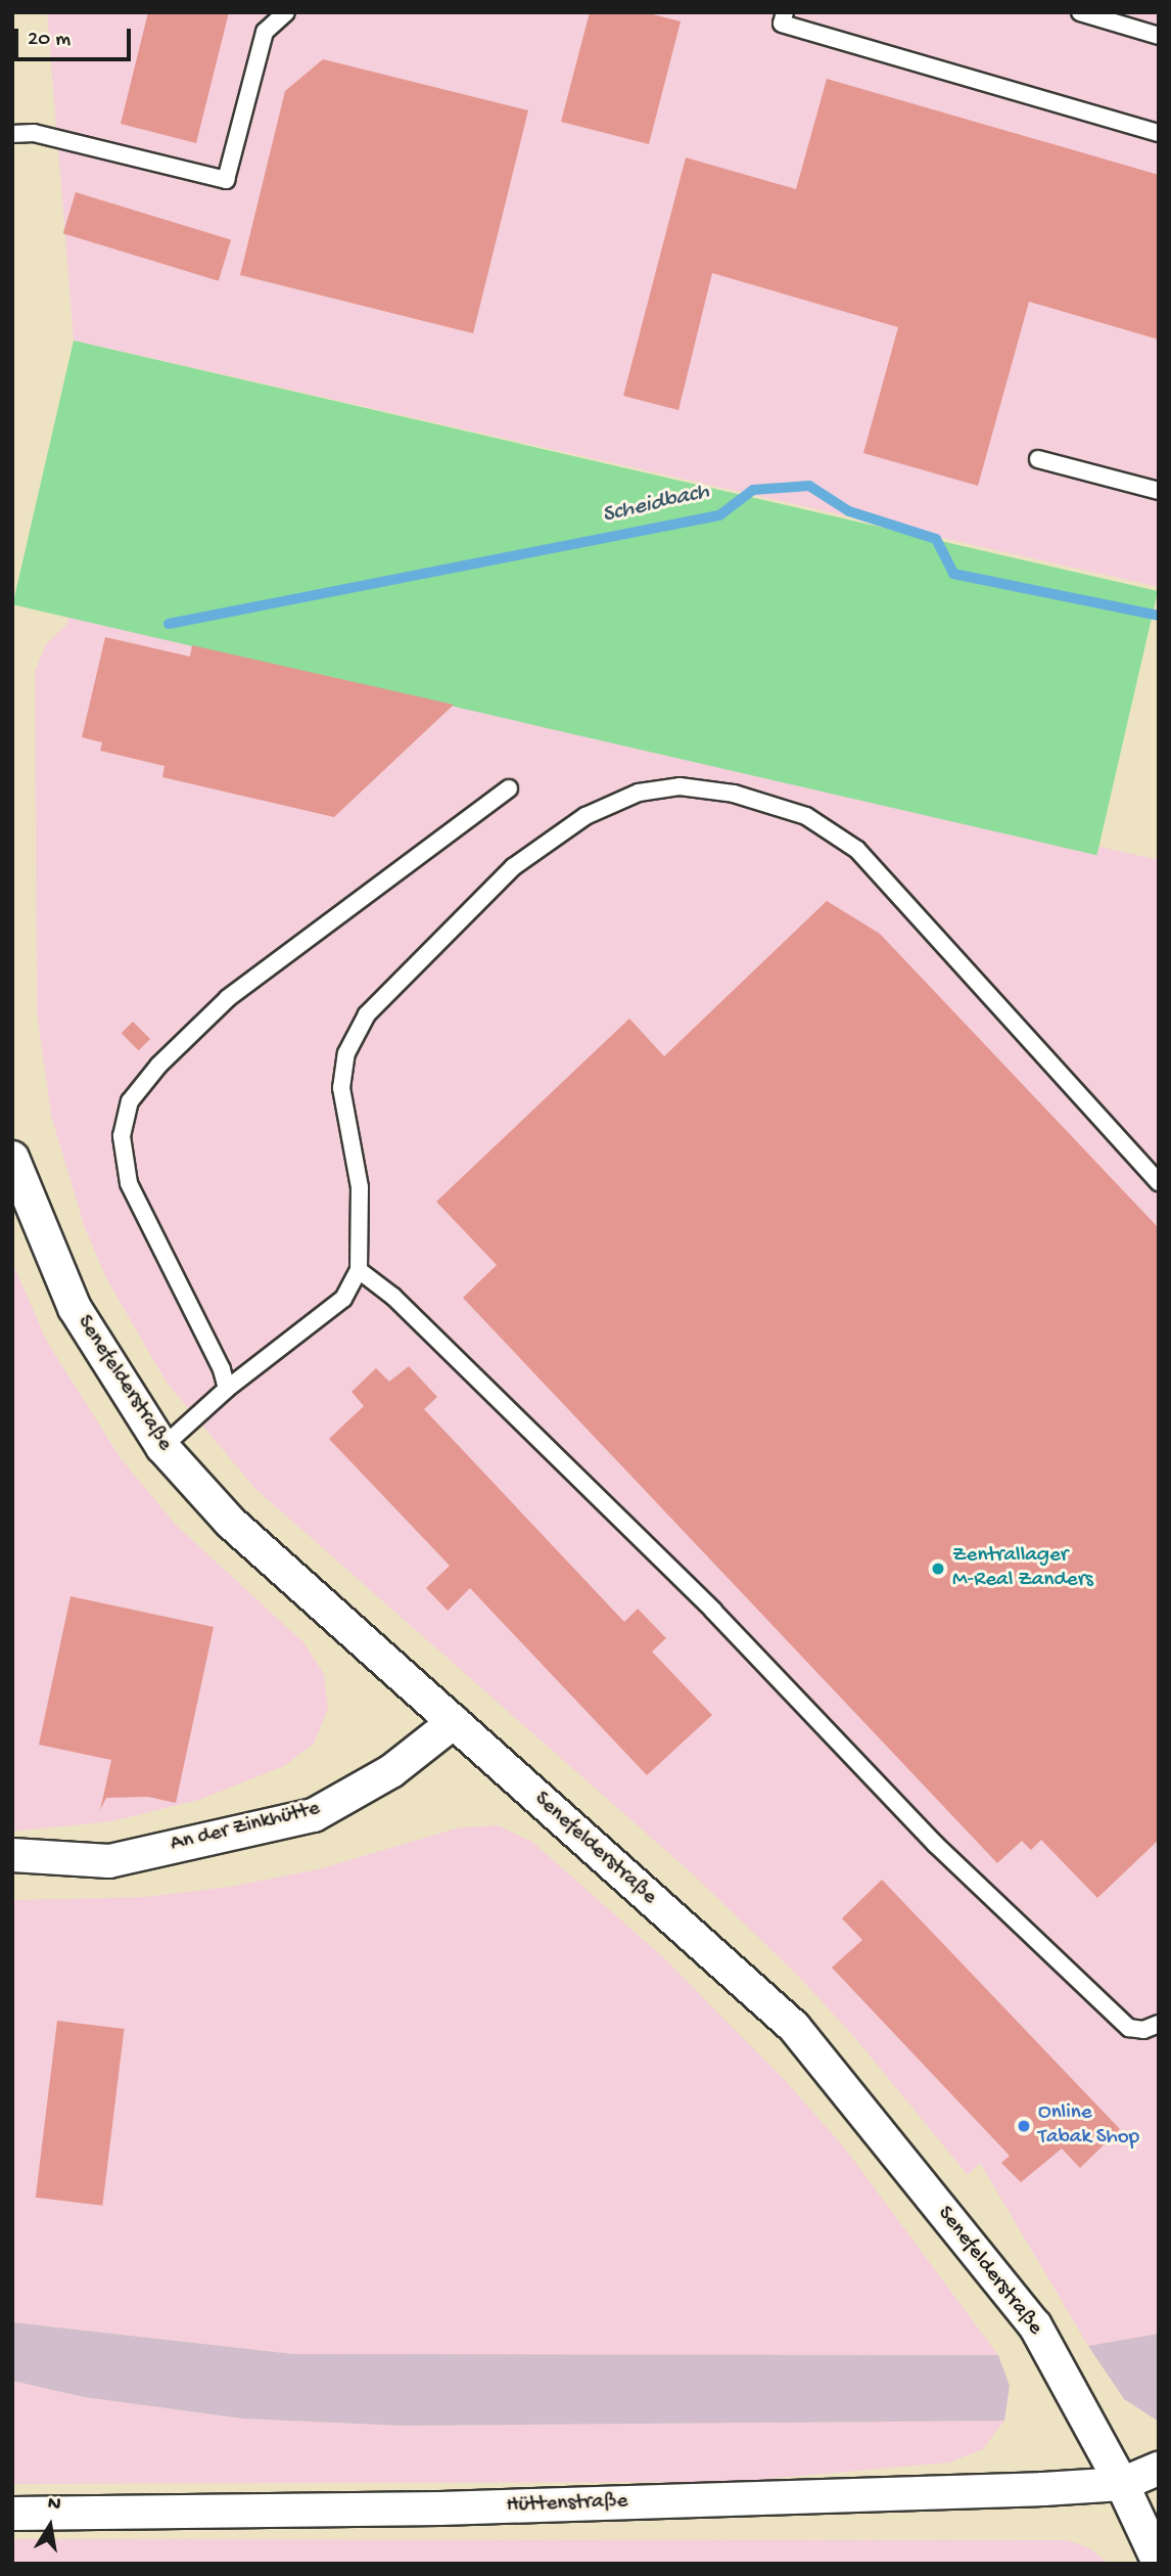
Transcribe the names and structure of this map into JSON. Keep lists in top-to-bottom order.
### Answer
{
  "streets": {
    "street": ["Senefelderstraße", "An der Zinkhütte", "Hüttenstraße"]
  },
  "crossings": [
    ["Senefelderstraße", "An der Zinkhütte"],
    ["Senefelderstraße", "Hüttenstraße"]
  ],
  "water": ["Scheidbach"],
  "places": ["Zentrallager M-Real Zanders", "Online Tabak Shop"],
  "scale_bar": "20 m",
  "north": "top"
}
